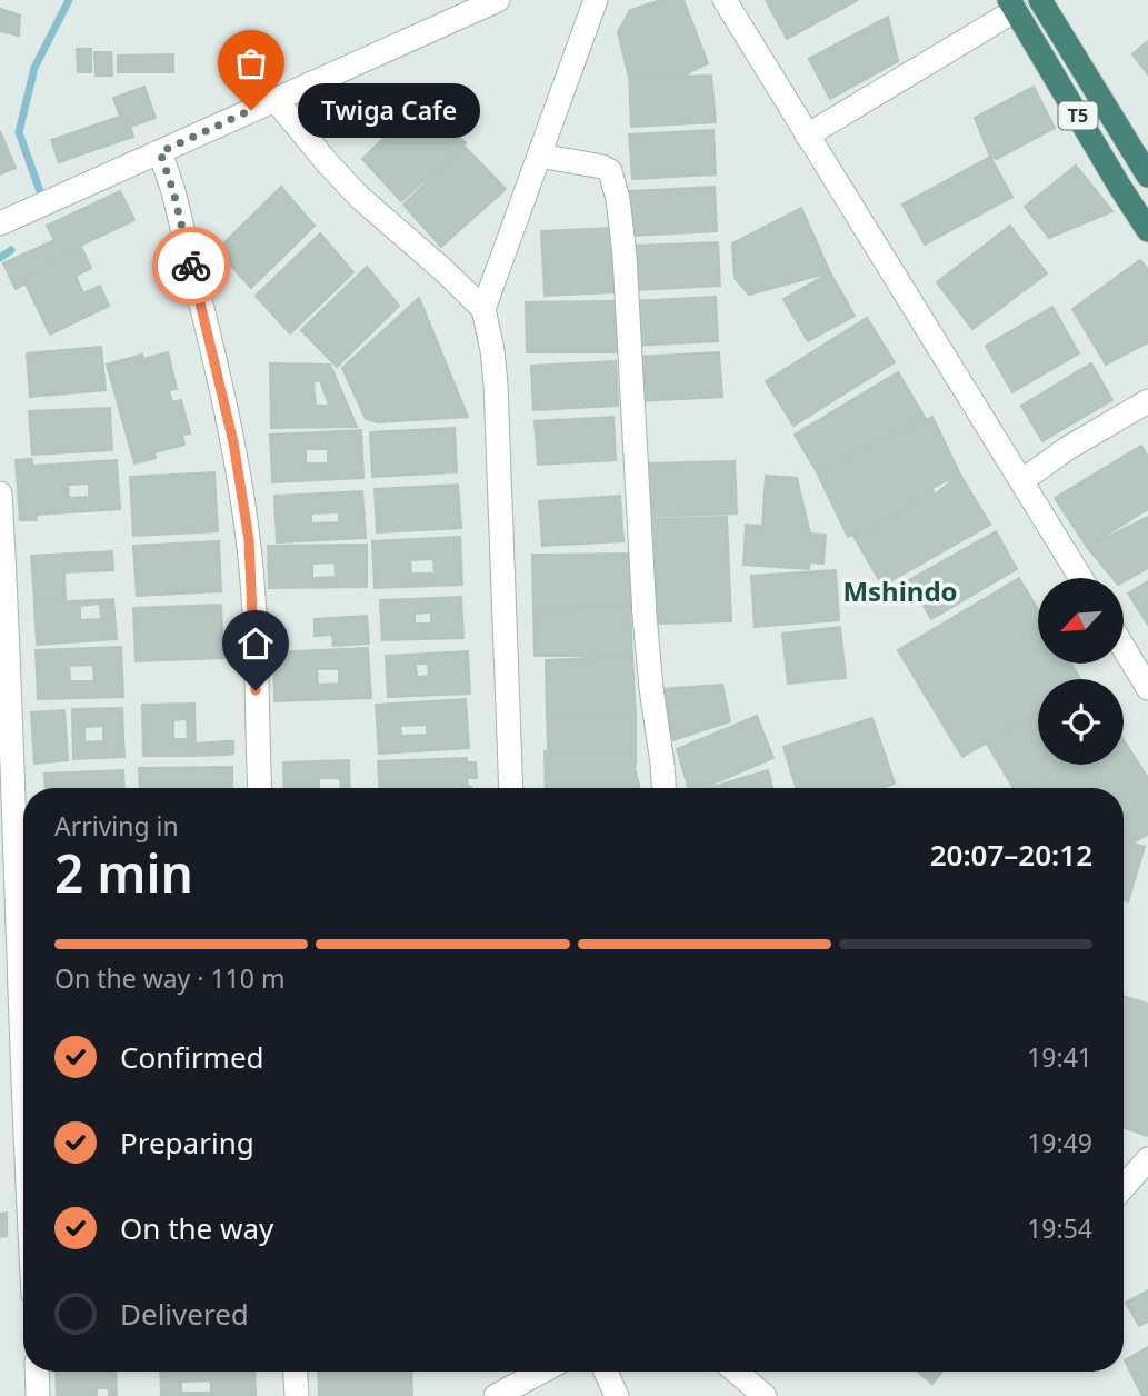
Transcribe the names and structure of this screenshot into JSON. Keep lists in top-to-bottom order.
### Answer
{
  "streets": {
    "highway": ["T5"]
  },
  "districts": ["Mshindo"],
  "places": ["Twiga Cafe"],
  "north": "bottom left",
  "page": {
    "bubble": "Twiga Cafe",
    "heading": ["2 min", "Arriving in", "20:07–20:12"],
    "bar": "On the way · 110 m",
    "list": [
      ["Confirmed", "19:41"],
      ["Preparing", "19:49"],
      ["On the way", "19:54"],
      "Delivered"
    ]
  }
}
